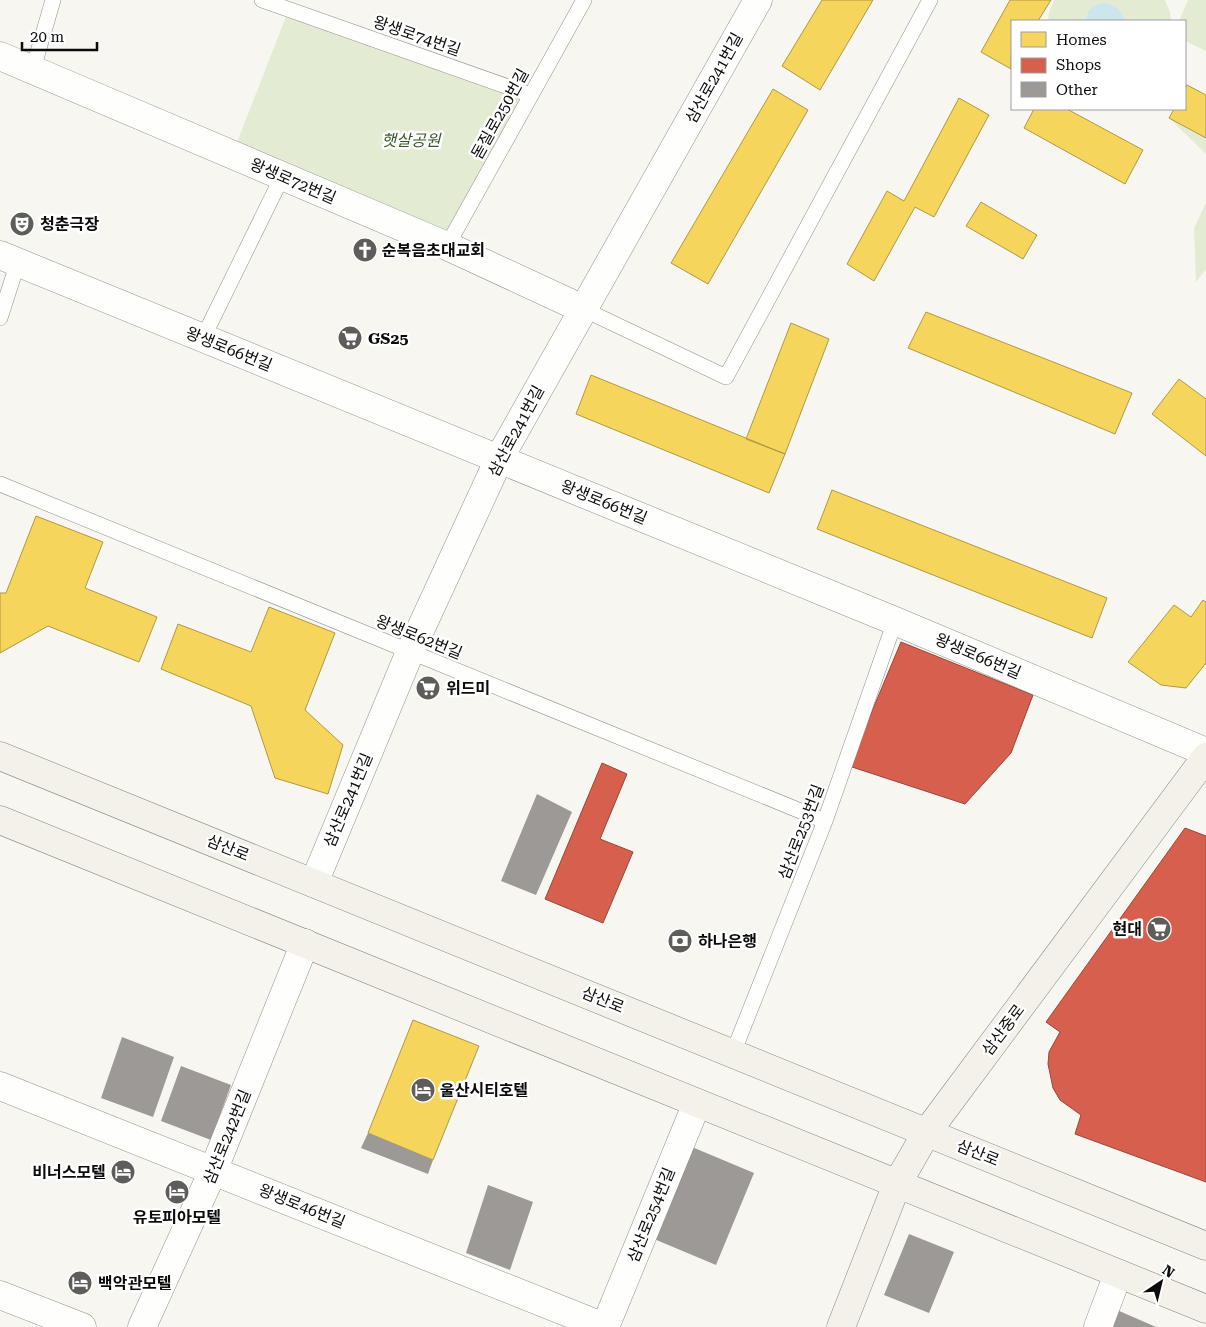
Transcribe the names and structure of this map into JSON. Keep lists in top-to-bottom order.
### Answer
{
  "streets": {
    "main road": ["삼산로", "삼산중로"],
    "street": [
      "삼산로241번길",
      "왕생로72번길",
      "왕생로66번길",
      "삼산로242번길",
      "왕생로46번길",
      "삼산로254번길"
    ],
    "lane": [
      "왕생로74번길",
      "돋질로250번길",
      "왕생로62번길",
      "삼산로253번길"
    ]
  },
  "crossings": [
    ["왕생로74번길", "돋질로250번길"],
    ["삼산로241번길", "왕생로72번길"],
    ["삼산로241번길", "왕생로66번길"],
    ["삼산로241번길", "왕생로62번길"],
    ["삼산로241번길", "삼산로"],
    ["돋질로250번길", "왕생로72번길"],
    ["왕생로66번길", "삼산로253번길"],
    ["왕생로62번길", "삼산로253번길"],
    ["삼산로253번길", "삼산로"],
    ["삼산로", "삼산중로"],
    ["삼산로242번길", "왕생로46번길"],
    ["왕생로46번길", "삼산로254번길"]
  ],
  "parks": ["햇살공원"],
  "places": {
    "theatre": ["청춘극장"],
    "church": ["순복음초대교회"],
    "supermarket": ["GS25", "위드미", "현대"],
    "bank": ["하나은행"],
    "hotel": [
      "울산시티호텔",
      "비너스모텔",
      "유토피아모텔",
      "백악관모텔"
    ]
  },
  "legend": ["Homes", "Shops", "Other"],
  "scale_bar": "20 m",
  "north": "top right"
}
